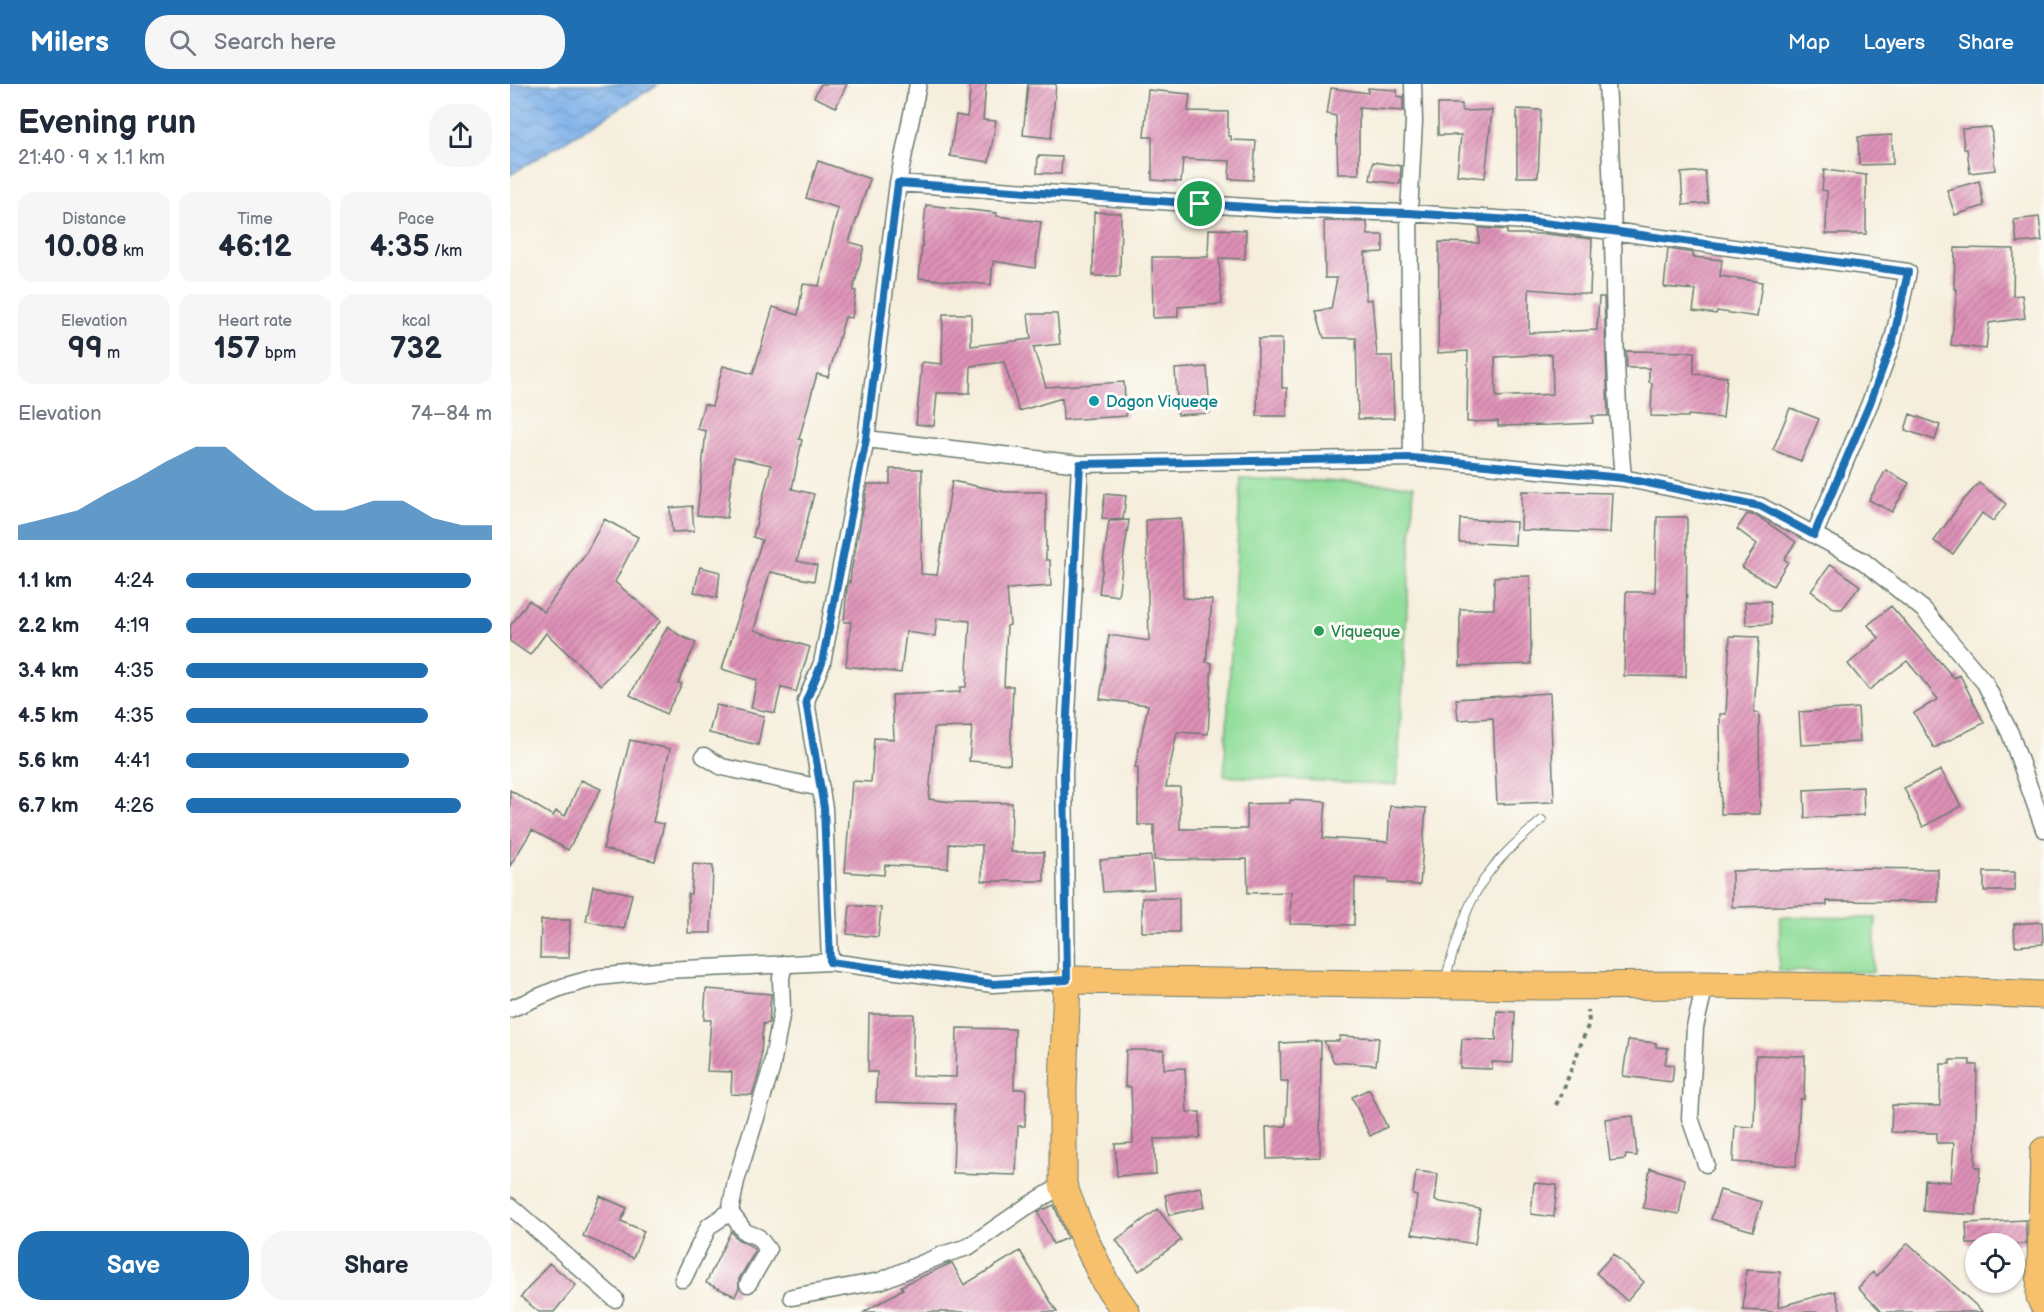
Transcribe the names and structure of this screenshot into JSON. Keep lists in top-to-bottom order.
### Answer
{
  "places": ["Dagon Viqueqe", "Viqueque"],
  "page": {
    "header": "Milers",
    "search": "Search here",
    "nav": ["Map", "Layers", "Share"],
    "heading": ["Evening run", "21:40 · 9 × 1.1 km"],
    "stats": [
      ["Distance", "10.08 km"],
      ["Time", "46:12"],
      ["Pace", "4:35 /km"],
      ["Elevation", "99 m"],
      ["Heart rate", "157 bpm"],
      ["kcal", "732"]
    ],
    "chart": ["Elevation", "74–84 m"],
    "list": [
      {
        "name": "1.1 km",
        "note": "4:24"
      },
      {
        "name": "2.2 km",
        "note": "4:19"
      },
      {
        "name": "3.4 km",
        "note": "4:35"
      },
      {
        "name": "4.5 km",
        "note": "4:35"
      },
      {
        "name": "5.6 km",
        "note": "4:41"
      },
      {
        "name": "6.7 km",
        "note": "4:26"
      }
    ],
    "buttons": ["Save", "Share"]
  }
}
